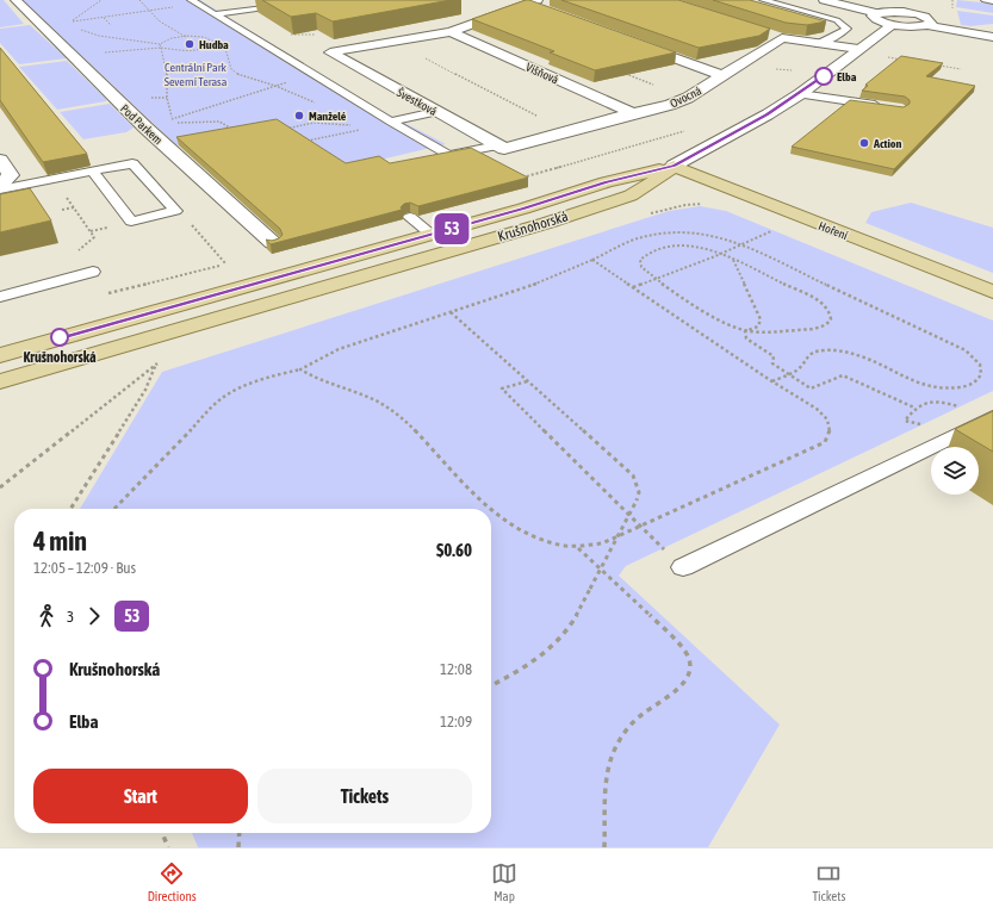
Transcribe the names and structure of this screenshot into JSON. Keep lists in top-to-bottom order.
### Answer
{
  "streets": {
    "main road": ["Krušnohorská", "Hoření"],
    "street": [
      "Višňová",
      "Ovocná",
      "Švestková",
      "Pod Parkem"
    ]
  },
  "crossings": [
    ["Višňová", "Ovocná"],
    ["Ovocná", "Švestková"],
    ["Krušnohorská", "Hoření"]
  ],
  "parks": ["Centrální Park Severní Terasa"],
  "places": [
    "Hudba",
    "Elba",
    "Manželé",
    "Action",
    "Krušnohorská"
  ],
  "lines": ["bus line 53"],
  "page": {
    "on_map": "53",
    "heading": ["4 min", "12:05 – 12:09 · Bus", "$0.60"],
    "legs": ["3", "53"],
    "list": [
      {
        "name": "Krušnohorská",
        "value": "12:08"
      },
      {
        "name": "Elba",
        "value": "12:09"
      }
    ],
    "buttons": ["Start", "Tickets"],
    "tabs": ["Directions", "Map", "Tickets"]
  }
}
